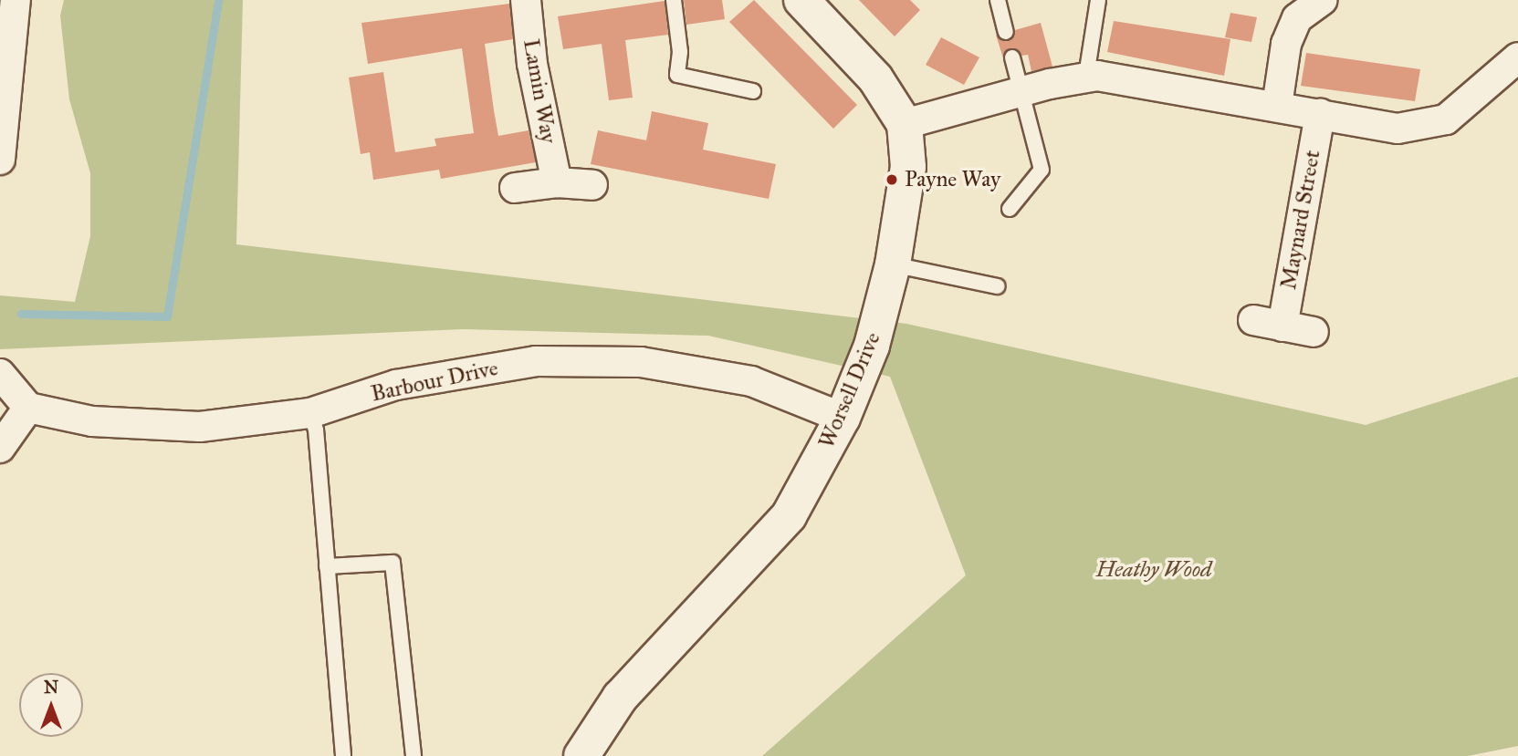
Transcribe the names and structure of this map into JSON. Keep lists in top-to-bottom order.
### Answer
{
  "streets": {
    "street": [
      "Lamin Way",
      "Maynard Street",
      "Barbour Drive",
      "Worsell Drive"
    ]
  },
  "crossings": [
    ["Barbour Drive", "Worsell Drive"]
  ],
  "parks": ["Heathy Wood"],
  "places": ["Payne Way"],
  "north": "top"
}
